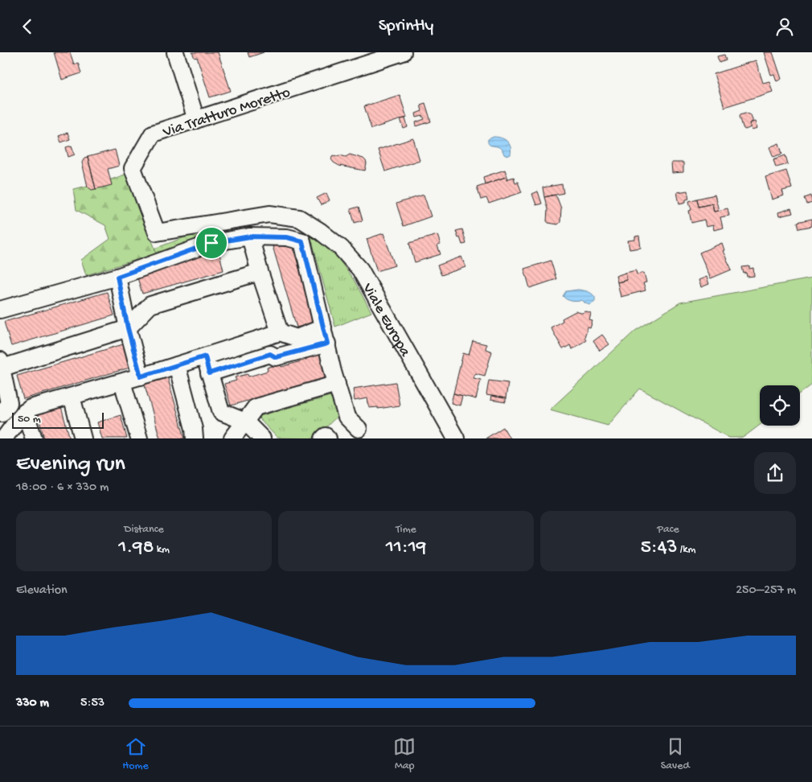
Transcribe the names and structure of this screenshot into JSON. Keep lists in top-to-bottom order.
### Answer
{
  "streets": {
    "street": ["Via Tratturo Moretto", "Viale Europa"]
  },
  "crossings": [
    ["Via Tratturo Moretto", "Viale Europa"]
  ],
  "scale_bar": "50 m",
  "page": {
    "header": "Sprintly",
    "scale": "50 m",
    "heading": ["Evening run", "18:00 · 6 × 330 m"],
    "stats": [
      ["Distance", "1.98 km"],
      ["Time", "11:19"],
      ["Pace", "5:43 /km"]
    ],
    "chart": ["Elevation", "250–257 m"],
    "list": [
      {
        "name": "330 m",
        "note": "5:53"
      }
    ],
    "tabs": ["Home", "Map", "Saved"]
  }
}
